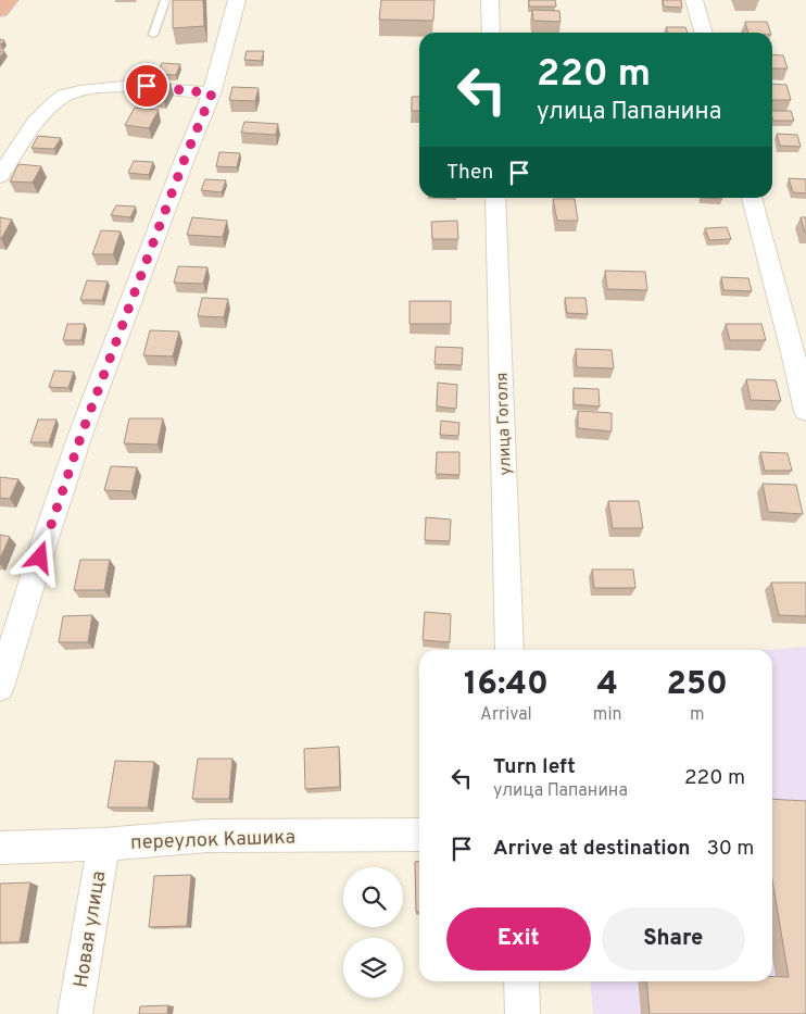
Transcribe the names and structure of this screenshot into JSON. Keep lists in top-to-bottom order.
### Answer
{
  "streets": {
    "street": ["улица Гоголя", "переулок Кашика", "Новая улица"]
  },
  "crossings": [
    ["переулок Кашика", "Новая улица"]
  ],
  "page": {
    "turn": ["220 m", "улица Папанина"],
    "then": "Then",
    "eta": [
      "16:40",
      "Arrival",
      "4",
      "min",
      "250",
      "m"
    ],
    "list": [
      {
        "name": "Turn left",
        "note": "улица Папанина",
        "value": "220 m"
      },
      {
        "name": "Arrive at destination",
        "value": "30 m"
      }
    ],
    "buttons": ["Exit", "Share"]
  }
}
